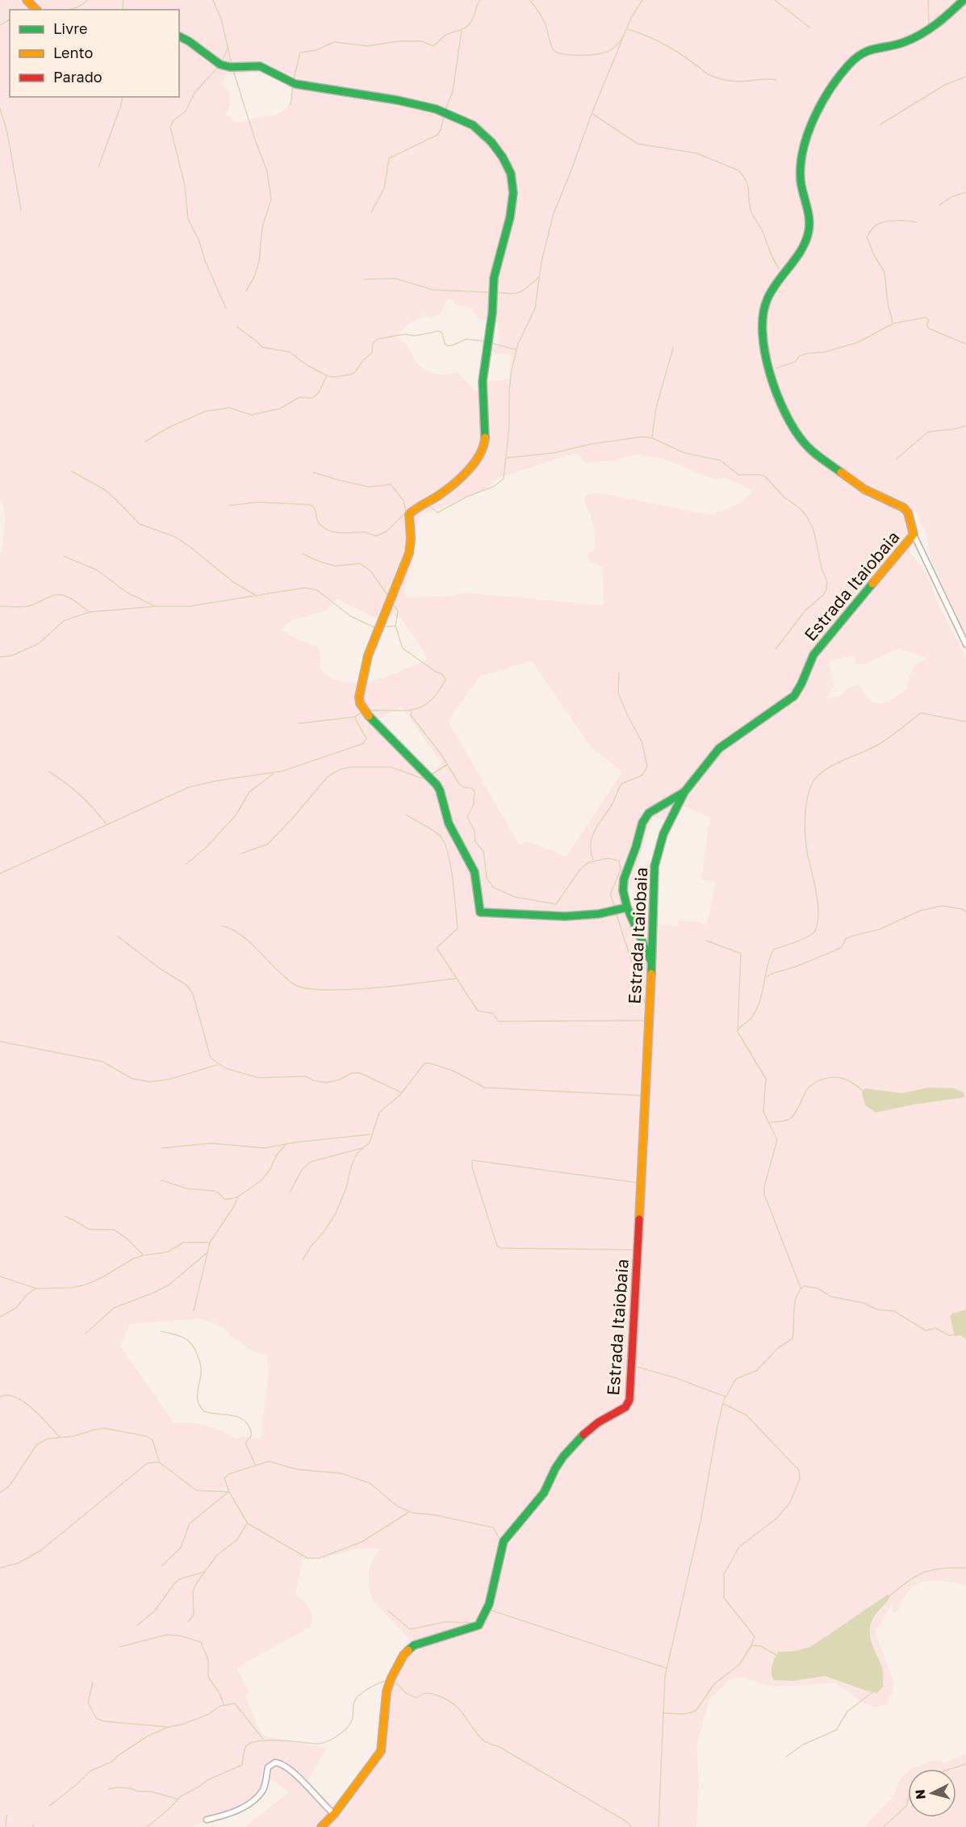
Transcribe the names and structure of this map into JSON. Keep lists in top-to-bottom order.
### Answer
{
  "streets": {
    "street": ["Estrada Itaiobaia"]
  },
  "legend": ["Livre", "Lento", "Parado"],
  "north": "left"
}
